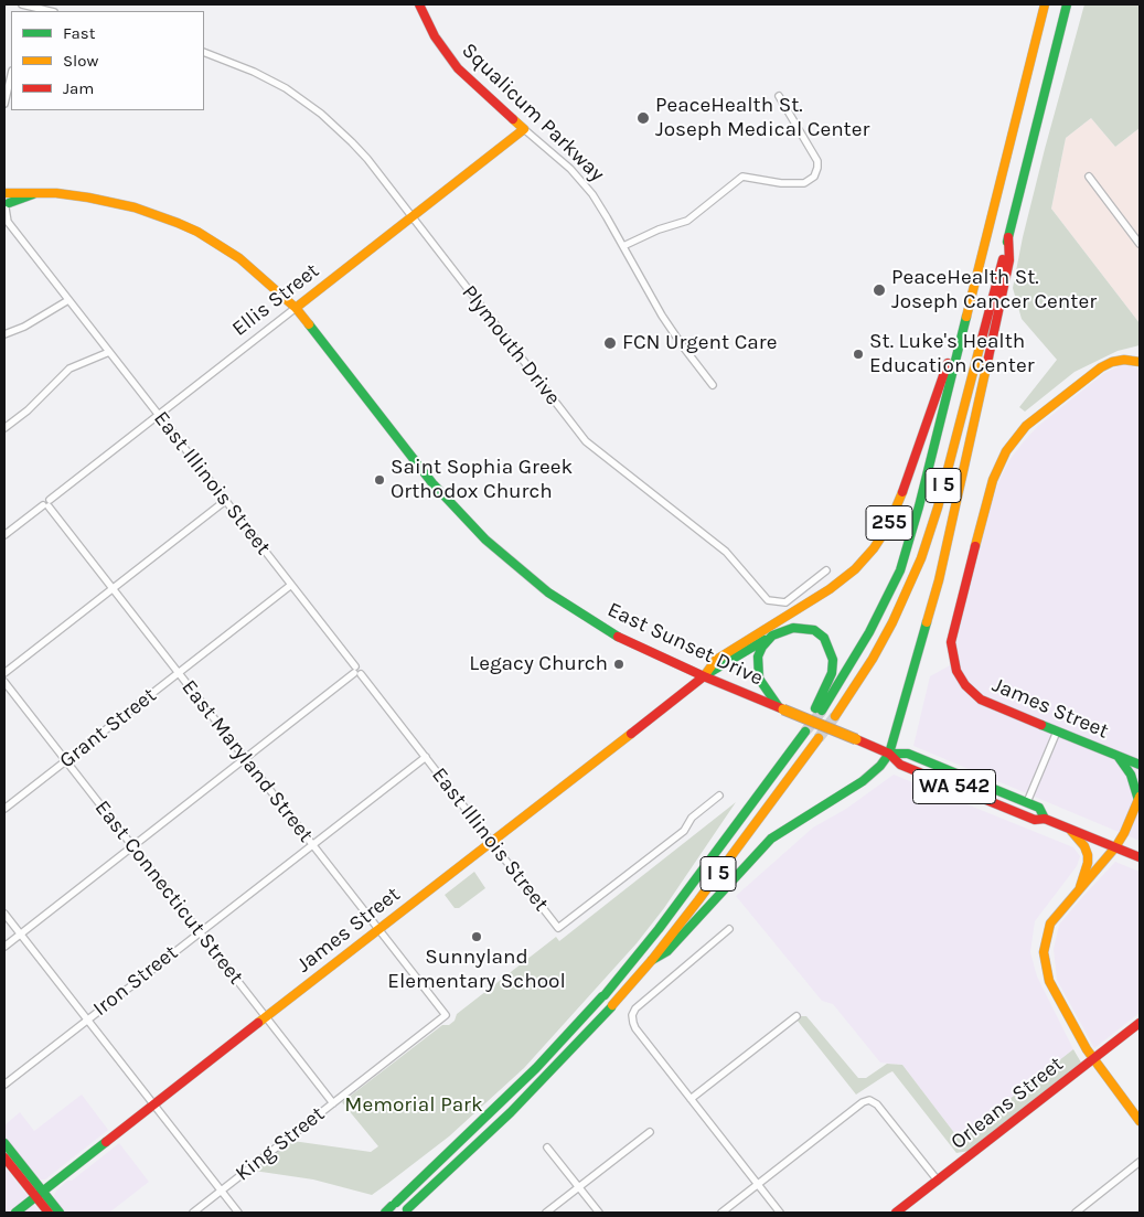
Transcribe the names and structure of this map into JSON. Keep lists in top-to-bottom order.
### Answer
{
  "streets": {
    "main road": [
      "Squalicum Parkway",
      "Ellis Street",
      "I 5",
      "255",
      "East Sunset Drive",
      "James Street",
      "WA 542",
      "Orleans Street"
    ],
    "street": [
      "Plymouth Drive",
      "East Illinois Street",
      "Grant Street",
      "East Maryland Street",
      "East Connecticut Street",
      "Iron Street",
      "King Street"
    ]
  },
  "crossings": [
    ["Squalicum Parkway", "Ellis Street"],
    ["Ellis Street", "Plymouth Drive"],
    ["Ellis Street", "East Illinois Street"],
    ["Ellis Street", "East Sunset Drive"],
    ["Ellis Street", "East Maryland Street"],
    ["East Illinois Street", "East Sunset Drive"],
    ["East Illinois Street", "James Street"],
    ["East Illinois Street", "Grant Street"],
    ["East Illinois Street", "Iron Street"],
    ["I 5", "255"],
    ["255", "East Sunset Drive"],
    ["255", "James Street"],
    ["East Sunset Drive", "James Street"],
    ["James Street", "East Maryland Street"],
    ["James Street", "East Connecticut Street"],
    ["Grant Street", "East Maryland Street"],
    ["Grant Street", "East Connecticut Street"],
    ["East Maryland Street", "Iron Street"],
    ["East Maryland Street", "King Street"],
    ["East Connecticut Street", "Iron Street"],
    ["East Connecticut Street", "King Street"]
  ],
  "parks": ["Memorial Park"],
  "places": [
    "PeaceHealth St. Joseph Medical Center",
    "PeaceHealth St. Joseph Cancer Center",
    "FCN Urgent Care",
    "St. Luke's Health Education Center",
    "Saint Sophia Greek Orthodox Church",
    "Legacy Church",
    "Sunnyland Elementary School"
  ],
  "legend": ["Fast", "Slow", "Jam"]
}
